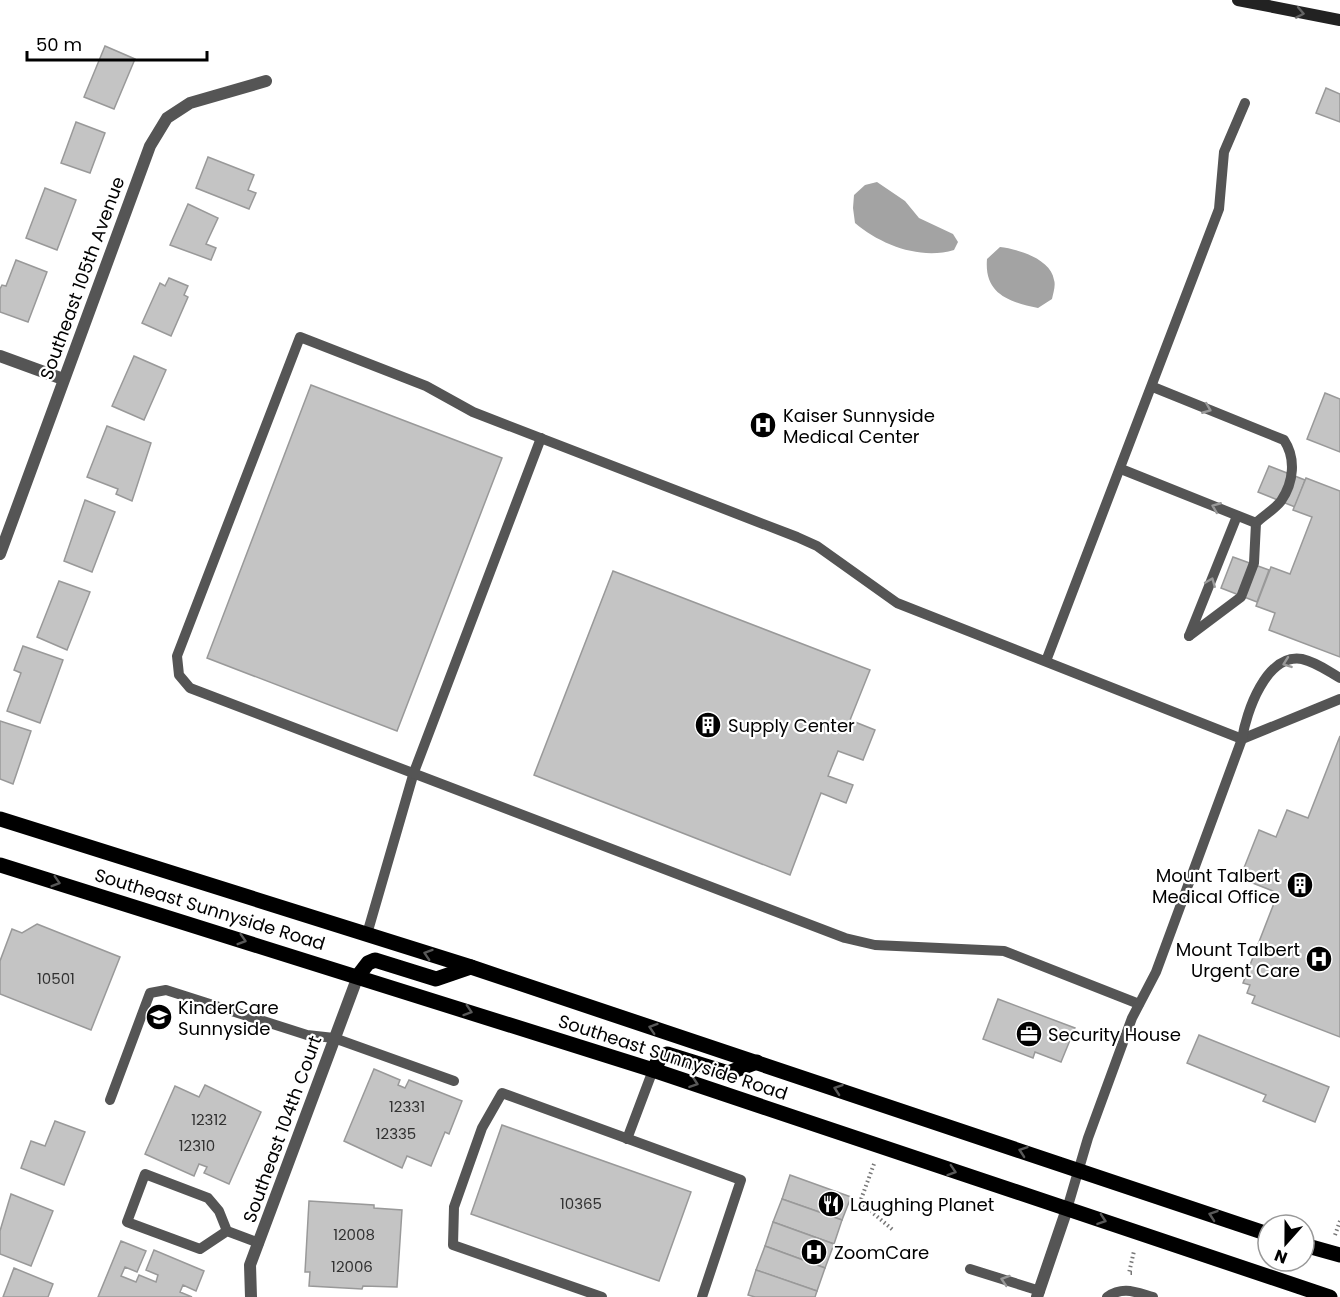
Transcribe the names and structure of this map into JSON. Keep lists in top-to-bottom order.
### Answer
{
  "streets": {
    "main road": ["Southeast Sunnyside Road"],
    "street": ["Southeast 105th Avenue", "Southeast 104th Court"]
  },
  "crossings": [
    ["Southeast Sunnyside Road", "Southeast 104th Court"]
  ],
  "places": {
    "hospital": ["Kaiser Sunnyside Medical Center", "Mount Talbert Urgent Care", "ZoomCare"],
    "building": ["Supply Center", "Mount Talbert Medical Office"],
    "school or university": ["KinderCare Sunnyside"],
    "office": ["Security House"],
    "restaurant": ["Laughing Planet"]
  },
  "house_numbers": [
    "10501",
    "12331",
    "12312",
    "12335",
    "12310",
    "10365",
    "12008",
    "12006"
  ],
  "scale_bar": "50 m",
  "north": "bottom"
}
